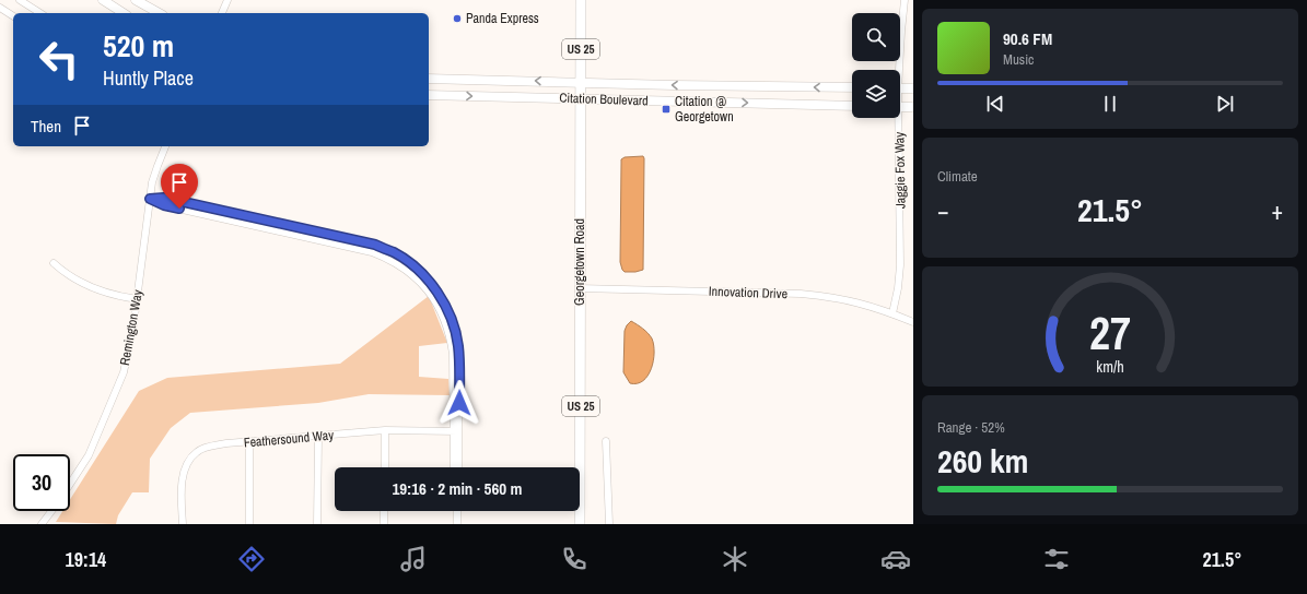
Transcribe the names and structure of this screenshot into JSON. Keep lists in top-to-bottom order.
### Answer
{
  "streets": {
    "main road": ["US 25", "Citation Boulevard", "Georgetown Road"],
    "street": [
      "Jaggie Fox Way",
      "Innovation Drive",
      "Remington Way",
      "Feathersound Way"
    ]
  },
  "crossings": [
    ["Citation Boulevard", "Georgetown Road"],
    ["Jaggie Fox Way", "Innovation Drive"],
    ["Georgetown Road", "Innovation Drive"]
  ],
  "places": {
    "other": ["Panda Express"],
    "transit": ["Citation @ Georgetown"]
  },
  "page": {
    "turn": ["520 m", "Huntly Place"],
    "song": ["90.6 FM", "Music"],
    "then": "Then",
    "tile": [
      "Climate",
      ["Range · 52%", "260 km"]
    ],
    "heat": ["−", "21.5°", "+"],
    "limit": "30",
    "trip": "19:16 · 2 min · 560 m",
    "tabs": ["19:14", "21.5°"],
    "gauge": ["27", "km/h"]
  }
}
